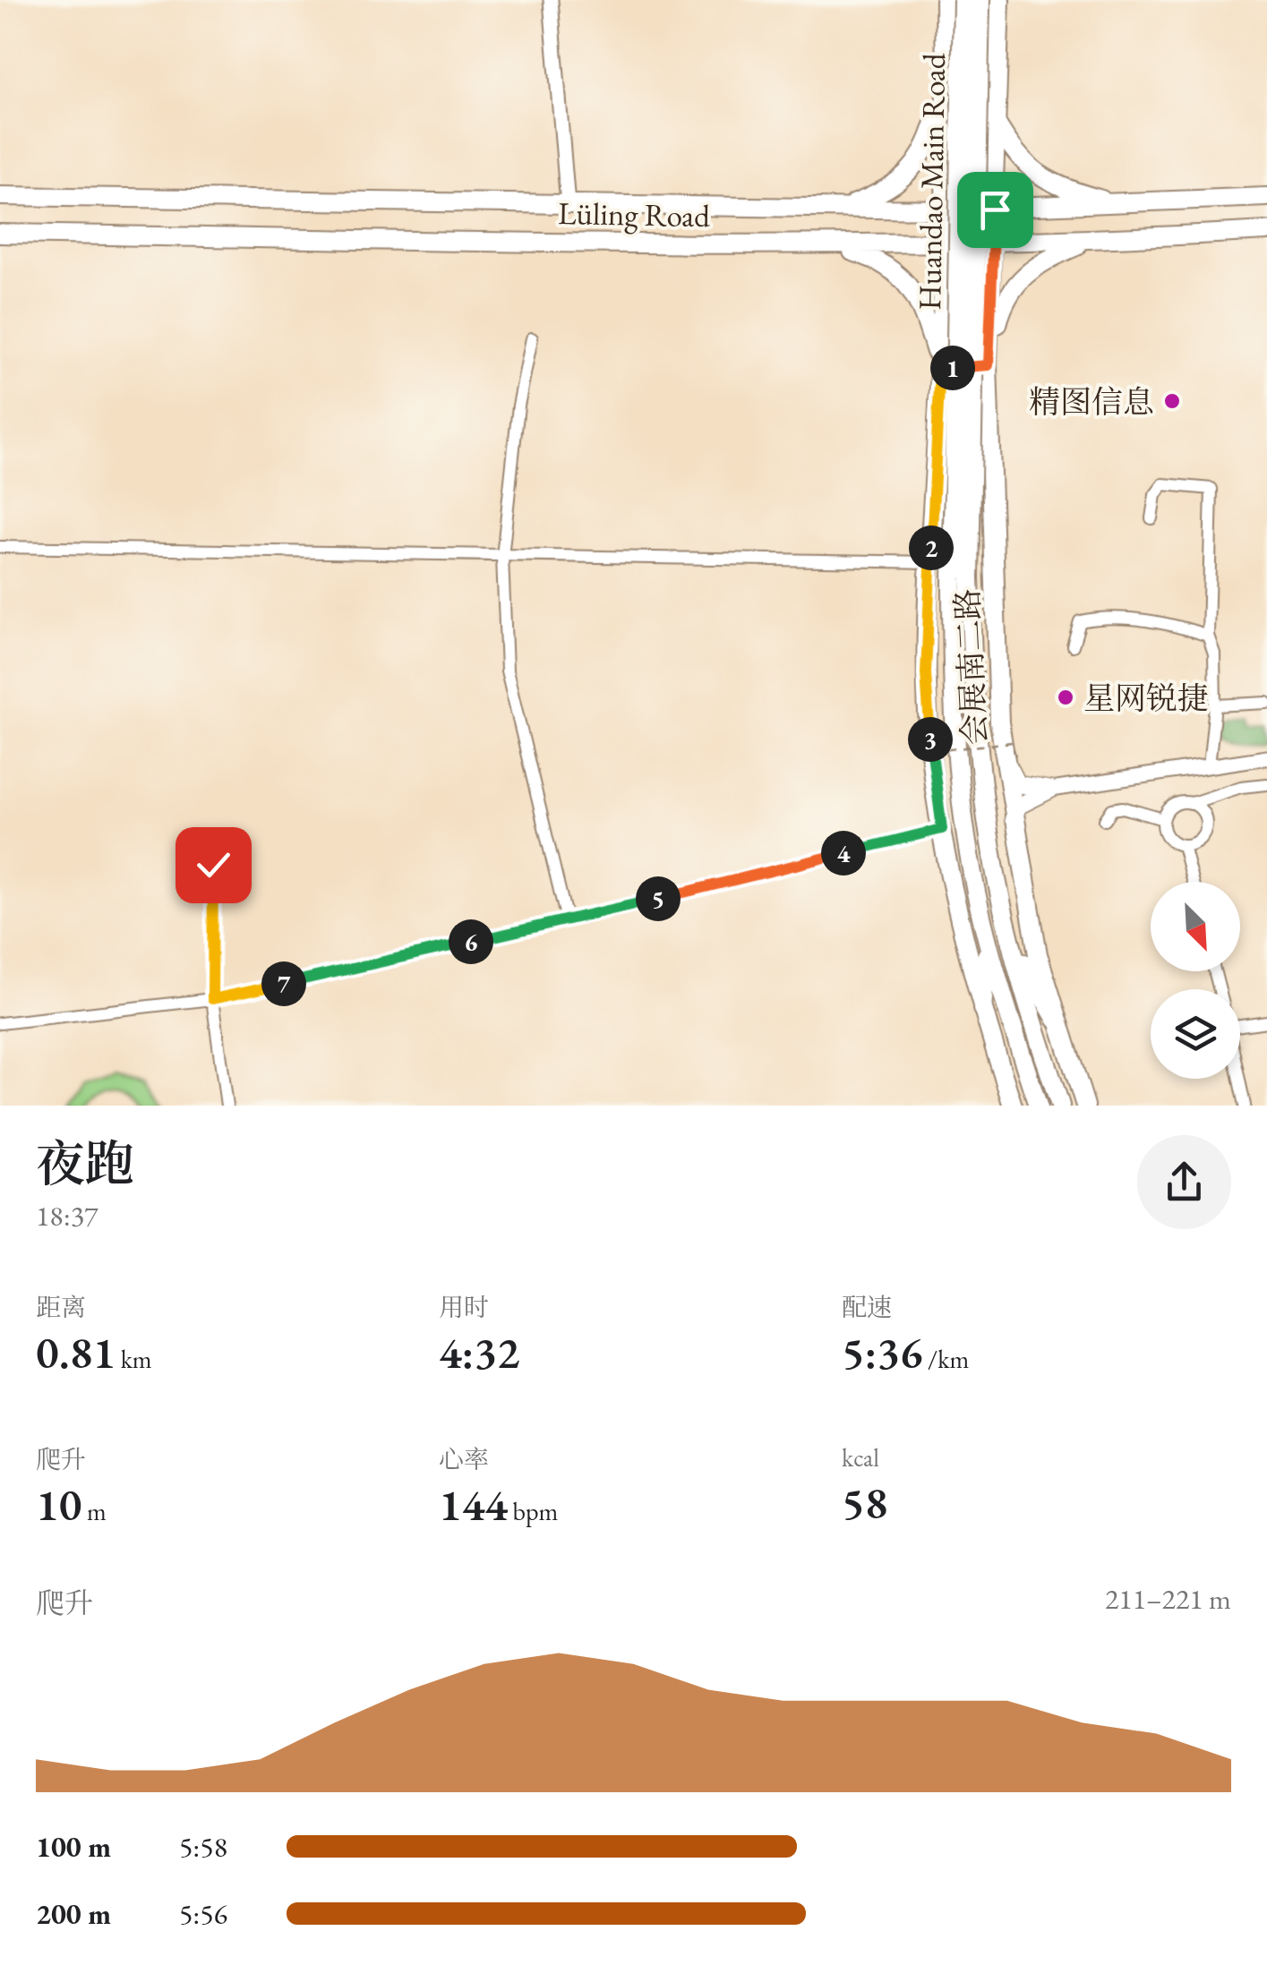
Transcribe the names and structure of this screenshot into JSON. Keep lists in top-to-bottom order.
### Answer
{
  "streets": {
    "main road": ["Huandao Main Road", "Lüling Road", "会展南二路"]
  },
  "crossings": [
    ["Lüling Road", "会展南二路"]
  ],
  "places": ["精图信息", "星网锐捷"],
  "north": "bottom right",
  "page": {
    "pins": [
      "1",
      "2",
      "3",
      "4",
      "5",
      "6",
      "7"
    ],
    "heading": ["夜跑", "18:37"],
    "stats": [
      ["距离", "0.81 km"],
      ["用时", "4:32"],
      ["配速", "5:36 /km"],
      ["爬升", "10 m"],
      ["心率", "144 bpm"],
      ["kcal", "58"]
    ],
    "chart": ["爬升", "211–221 m"],
    "list": [
      {
        "name": "100 m",
        "note": "5:58"
      },
      {
        "name": "200 m",
        "note": "5:56"
      }
    ]
  }
}
